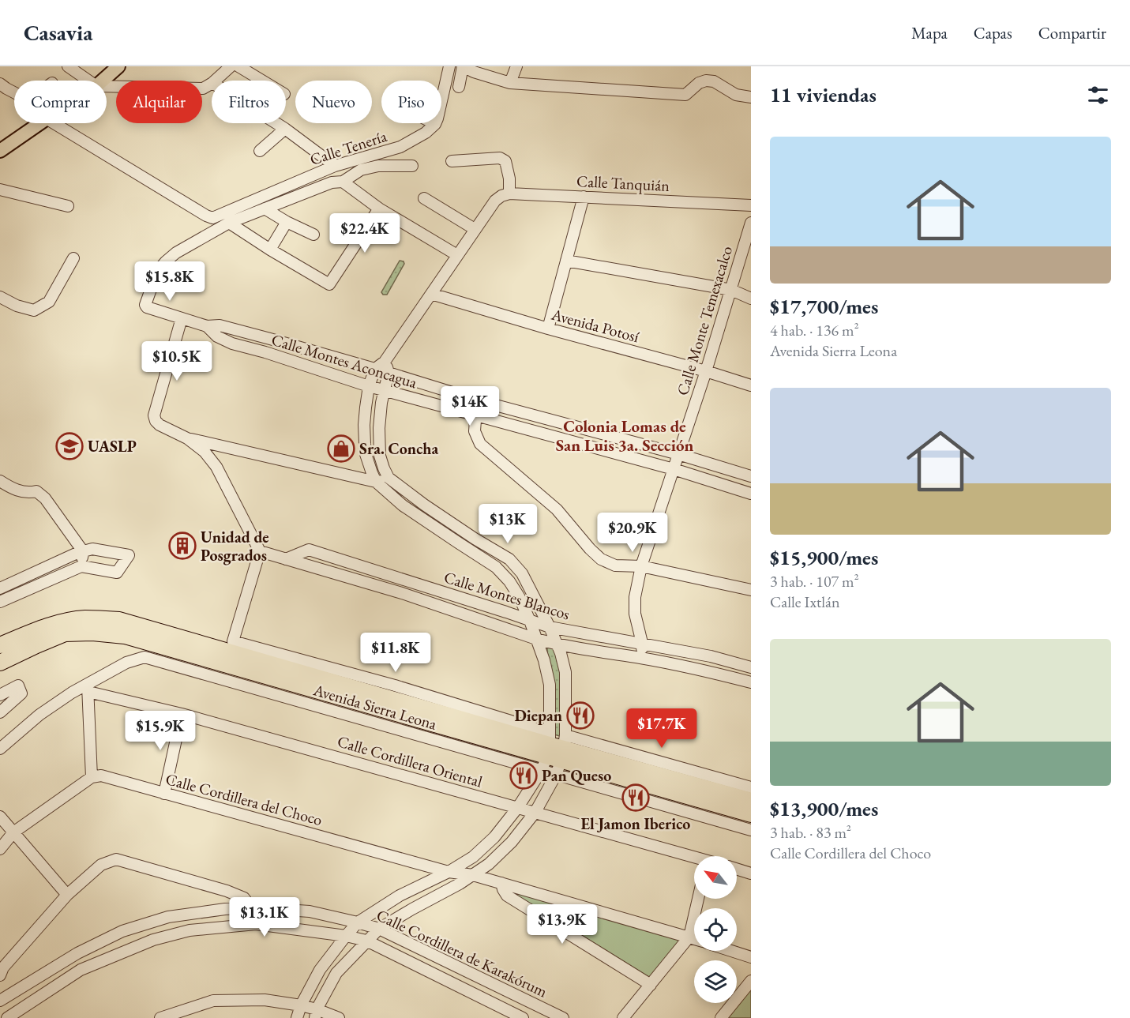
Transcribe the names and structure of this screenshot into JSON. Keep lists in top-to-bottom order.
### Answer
{
  "streets": {
    "highway": ["Avenida Sierra Leona"],
    "street": [
      "Calle Tenería",
      "Calle Tanquián",
      "Calle Monte Temexacalco",
      "Avenida Potosí",
      "Calle Montes Aconcagua",
      "Calle Montes Blancos",
      "Calle Cordillera Oriental",
      "Calle Cordillera del Choco",
      "Calle Cordillera de Karakórum"
    ]
  },
  "crossings": [
    ["Calle Monte Temexacalco", "Avenida Potosí"],
    ["Calle Monte Temexacalco", "Calle Montes Aconcagua"],
    ["Calle Monte Temexacalco", "Calle Montes Blancos"],
    ["Calle Montes Blancos", "Avenida Sierra Leona"],
    ["Avenida Sierra Leona", "Calle Cordillera Oriental"]
  ],
  "districts": ["Colonia Lomas de San Luis 3a. Sección"],
  "places": {
    "school or university": ["UASLP"],
    "shop": ["Sra. Concha"],
    "building": ["Unidad de Posgrados"],
    "restaurant": ["Diepan", "Pan Queso", "El Jamon Iberico"]
  },
  "north": "top left",
  "page": {
    "header": "Casavia",
    "nav": ["Mapa", "Capas", "Compartir"],
    "heading": "11 viviendas",
    "chip": [
      "Comprar",
      "Alquilar",
      "Filtros",
      "Nuevo",
      "Piso"
    ],
    "list": [
      {
        "name": "$17,700/mes",
        "note": "4 hab. · 136 m² · Avenida Sierra Leona"
      },
      {
        "name": "$15,900/mes",
        "note": "3 hab. · 107 m² · Calle Ixtlán"
      },
      {
        "name": "$13,900/mes",
        "note": "3 hab. · 83 m² · Calle Cordillera del Choco"
      }
    ],
    "price": [
      "$22.4K",
      "$15.8K",
      "$10.5K",
      "$14K",
      "$13K",
      "$20.9K",
      "$11.8K",
      "$17.7K",
      "$15.9K",
      "$13.1K",
      "$13.9K"
    ]
  }
}
